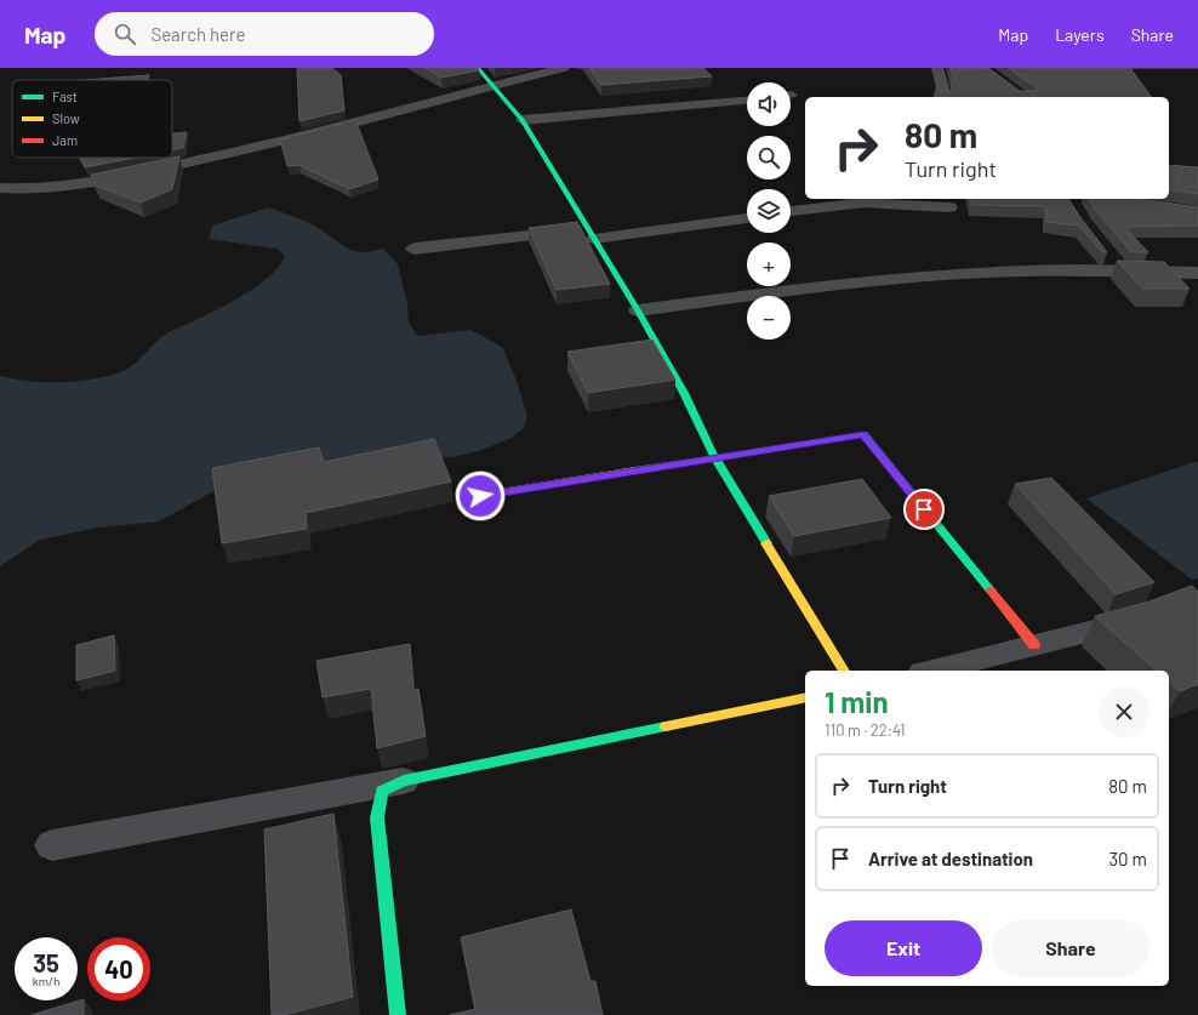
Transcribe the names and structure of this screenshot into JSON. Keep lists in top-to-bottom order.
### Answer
{
  "legend": ["Fast", "Slow", "Jam"],
  "page": {
    "header": "Map",
    "search": "Search here",
    "nav": ["Map", "Layers", "Share"],
    "map_buttons": ["+", "−"],
    "turn": ["80 m", "Turn right"],
    "heading": ["1 min", "110 m · 22:41"],
    "list": [
      {
        "name": "Turn right",
        "value": "80 m"
      },
      {
        "name": "Arrive at destination",
        "value": "30 m"
      }
    ],
    "buttons": ["Exit", "Share"],
    "speed": "35 km/h",
    "limit": "40"
  }
}
